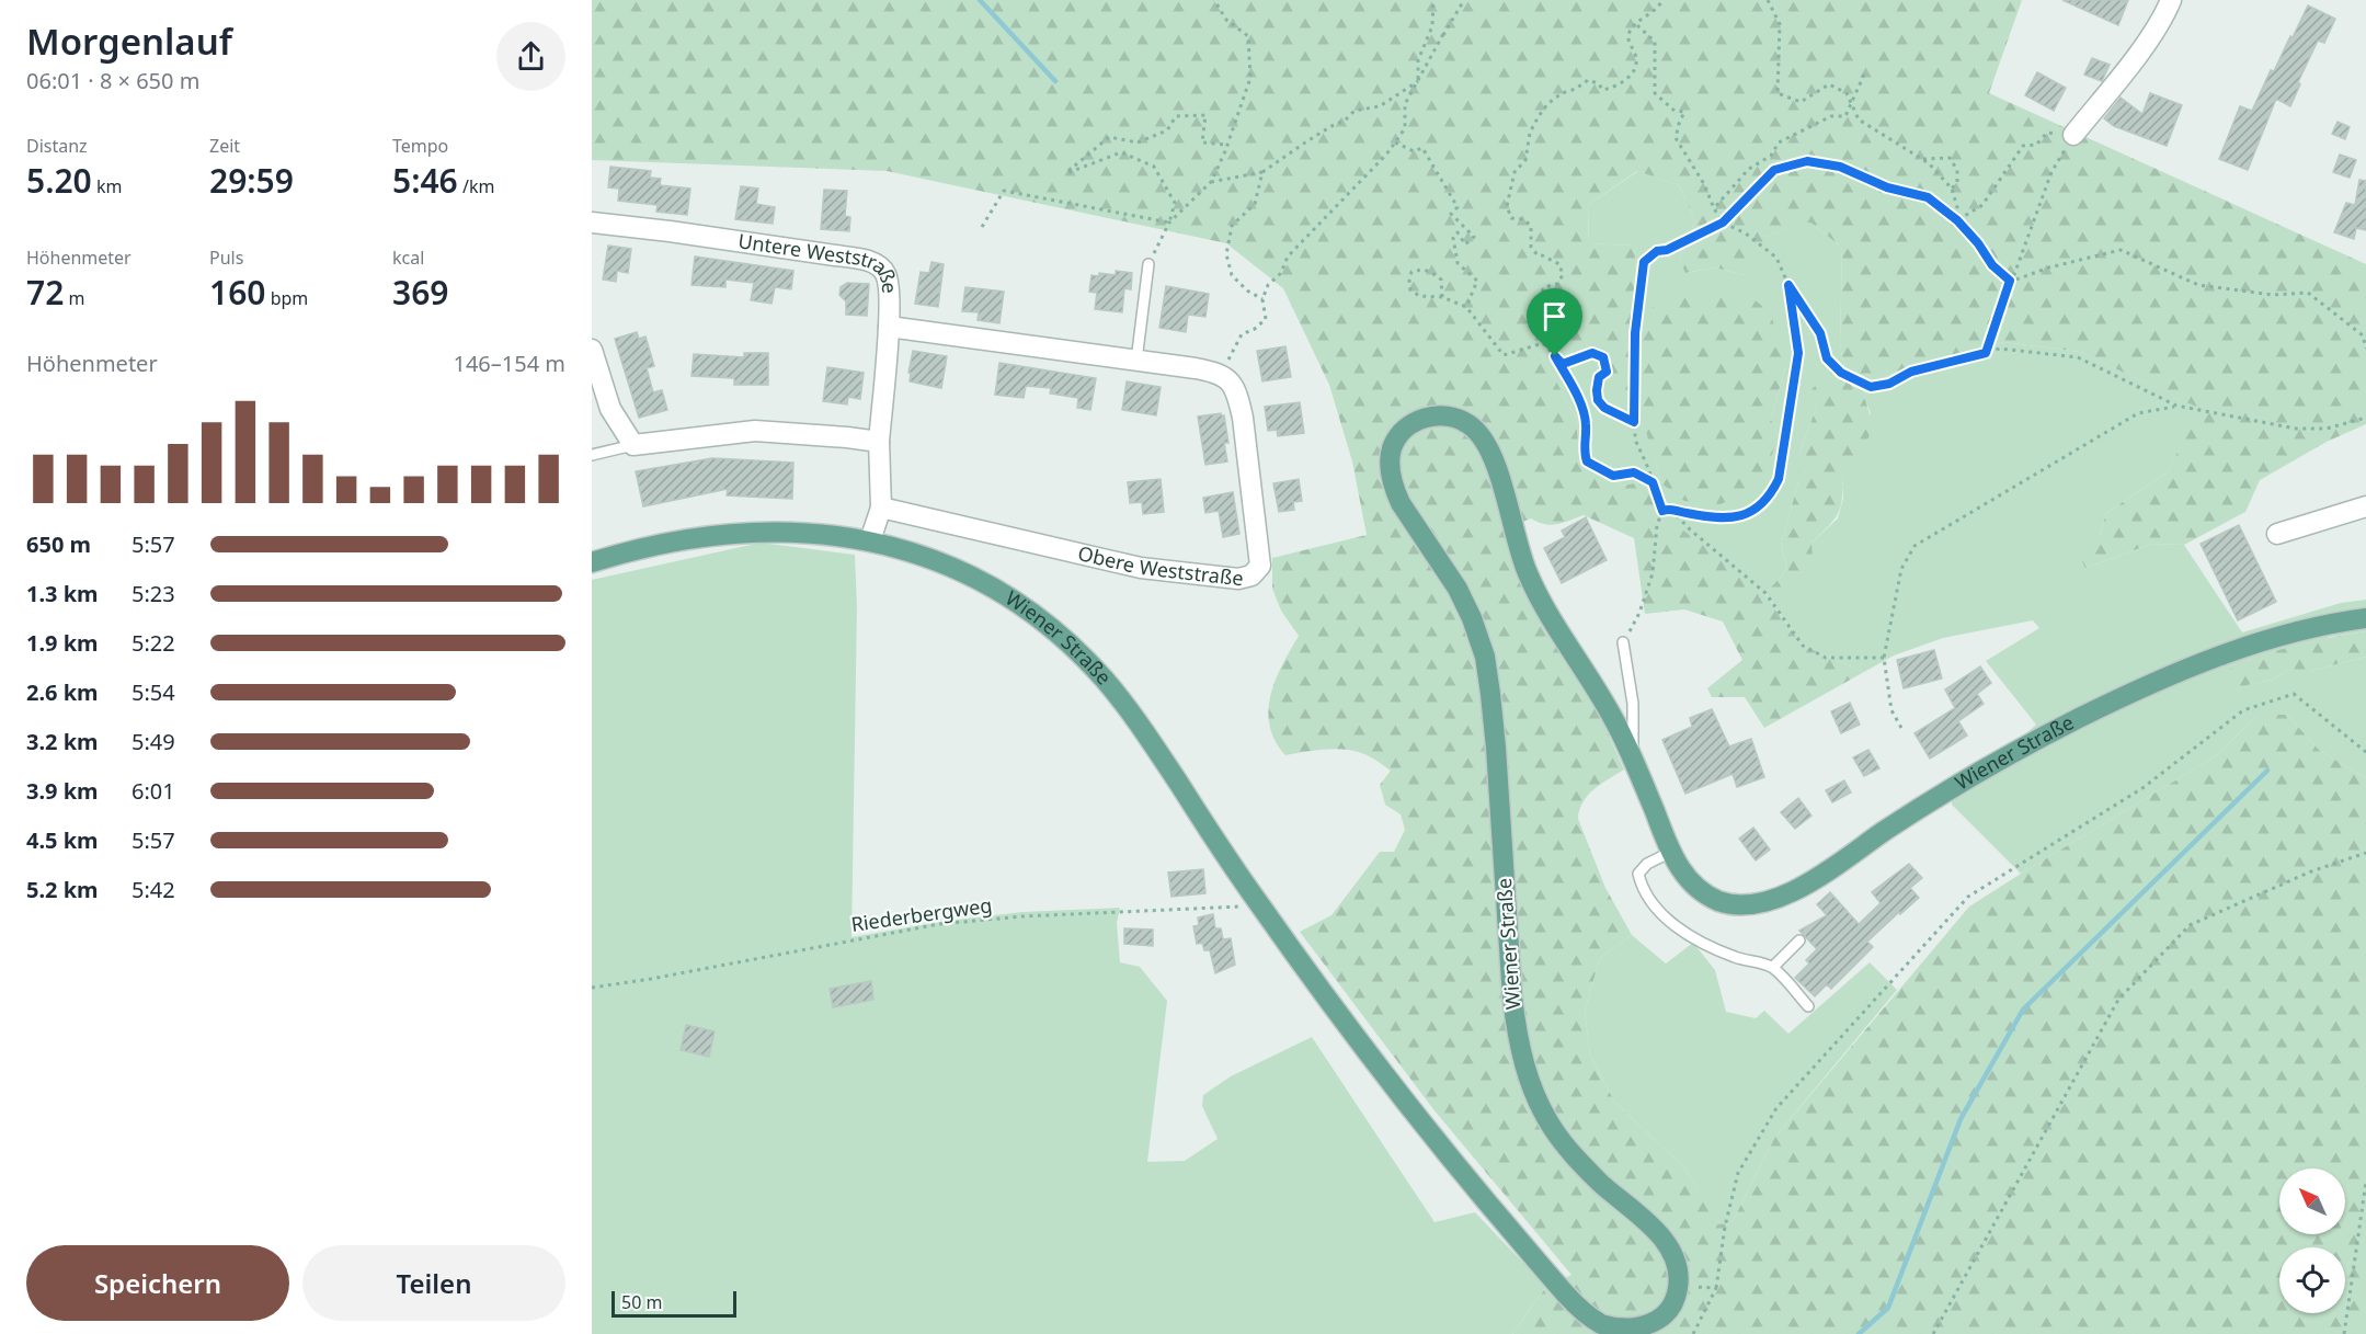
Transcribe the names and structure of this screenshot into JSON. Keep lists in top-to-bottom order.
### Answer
{
  "streets": {
    "main road": ["Wiener Straße"],
    "street": ["Untere Weststraße", "Obere Weststraße"],
    "path": ["Riederbergweg"]
  },
  "crossings": [
    ["Untere Weststraße", "Obere Weststraße"],
    ["Untere Weststraße", "Wiener Straße"],
    ["Wiener Straße", "Riederbergweg"]
  ],
  "scale_bar": "50 m",
  "north": "top left",
  "page": {
    "heading": ["Morgenlauf", "06:01 · 8 × 650 m"],
    "stats": [
      ["Distanz", "5.20 km"],
      ["Zeit", "29:59"],
      ["Tempo", "5:46 /km"],
      ["Höhenmeter", "72 m"],
      ["Puls", "160 bpm"],
      ["kcal", "369"]
    ],
    "chart": ["Höhenmeter", "146–154 m"],
    "list": [
      {
        "name": "650 m",
        "note": "5:57"
      },
      {
        "name": "1.3 km",
        "note": "5:23"
      },
      {
        "name": "1.9 km",
        "note": "5:22"
      },
      {
        "name": "2.6 km",
        "note": "5:54"
      },
      {
        "name": "3.2 km",
        "note": "5:49"
      },
      {
        "name": "3.9 km",
        "note": "6:01"
      },
      {
        "name": "4.5 km",
        "note": "5:57"
      },
      {
        "name": "5.2 km",
        "note": "5:42"
      }
    ],
    "buttons": ["Speichern", "Teilen"],
    "scale": "50 m"
  }
}
